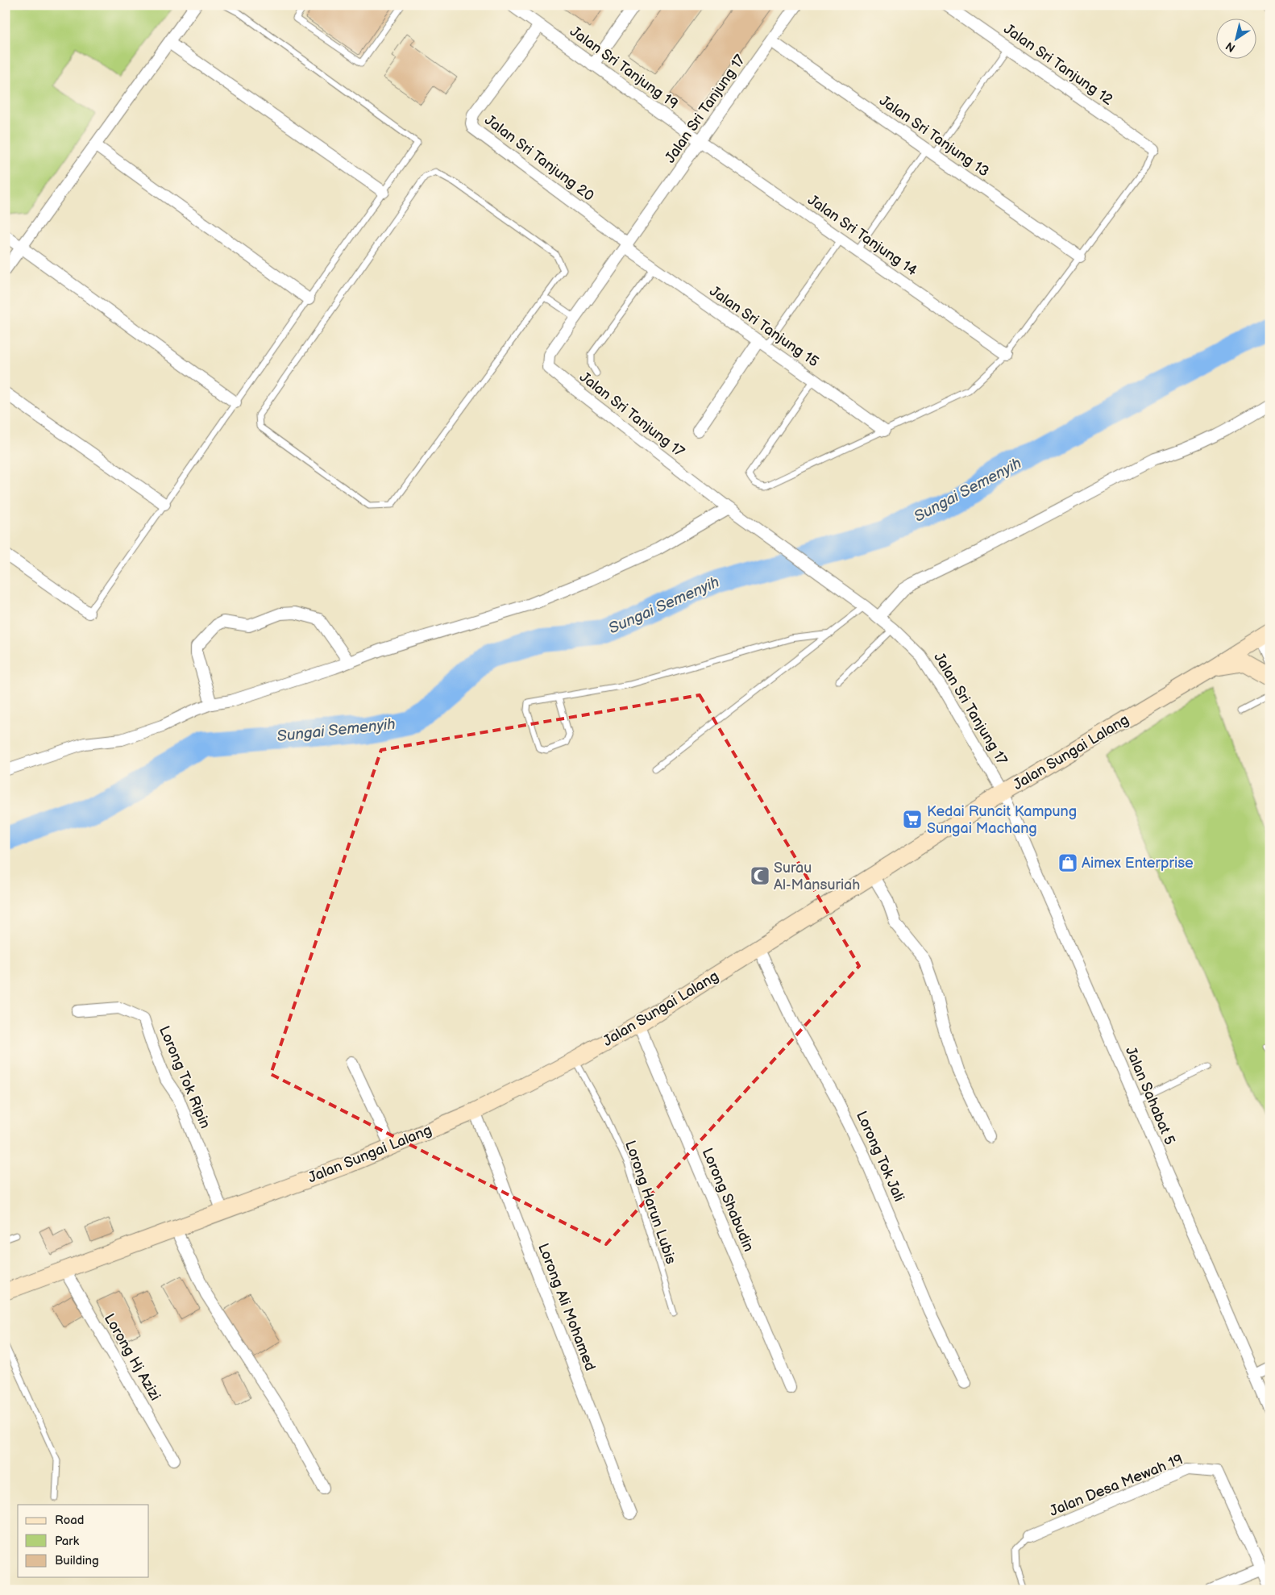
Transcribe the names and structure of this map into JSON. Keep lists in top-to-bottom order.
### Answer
{
  "streets": {
    "street": [
      "Jalan Sri Tanjung 12",
      "Jalan Sri Tanjung 19",
      "Jalan Sri Tanjung 17",
      "Jalan Sri Tanjung 13",
      "Jalan Sri Tanjung 20",
      "Jalan Sri Tanjung 14",
      "Jalan Sri Tanjung 15",
      "Jalan Sungai Lalang",
      "Lorong Tok Ripin",
      "Jalan Sahabat 5",
      "Lorong Tok Jali",
      "Lorong Shabudin",
      "Lorong Ali Mohamed",
      "Lorong Hj Azizi",
      "Jalan Desa Mewah 19"
    ],
    "lane": ["Lorong Harun Lubis"]
  },
  "crossings": [
    ["Jalan Sri Tanjung 19", "Jalan Sri Tanjung 17"],
    ["Jalan Sri Tanjung 19", "Jalan Sri Tanjung 20"],
    ["Jalan Sri Tanjung 19", "Jalan Sri Tanjung 14"],
    ["Jalan Sri Tanjung 17", "Jalan Sri Tanjung 13"],
    ["Jalan Sri Tanjung 17", "Jalan Sri Tanjung 20"],
    ["Jalan Sri Tanjung 17", "Jalan Sri Tanjung 14"],
    ["Jalan Sri Tanjung 17", "Jalan Sri Tanjung 15"],
    ["Jalan Sri Tanjung 17", "Jalan Sungai Lalang"],
    ["Jalan Sri Tanjung 17", "Jalan Sahabat 5"],
    ["Jalan Sri Tanjung 20", "Jalan Sri Tanjung 15"],
    ["Jalan Sungai Lalang", "Lorong Tok Ripin"],
    ["Jalan Sungai Lalang", "Jalan Sahabat 5"],
    ["Jalan Sungai Lalang", "Lorong Tok Jali"],
    ["Jalan Sungai Lalang", "Lorong Shabudin"],
    ["Jalan Sungai Lalang", "Lorong Harun Lubis"],
    ["Jalan Sungai Lalang", "Lorong Ali Mohamed"],
    ["Jalan Sungai Lalang", "Lorong Hj Azizi"]
  ],
  "water": ["Sungai Semenyih"],
  "places": {
    "supermarket": ["Kedai Runcit Kampung Sungai Machang"],
    "shop": ["Aimex Enterprise"],
    "mosque": ["Surau Al-Mansuriah"]
  },
  "legend": ["Road", "Park", "Building"],
  "north": "bottom left"
}
